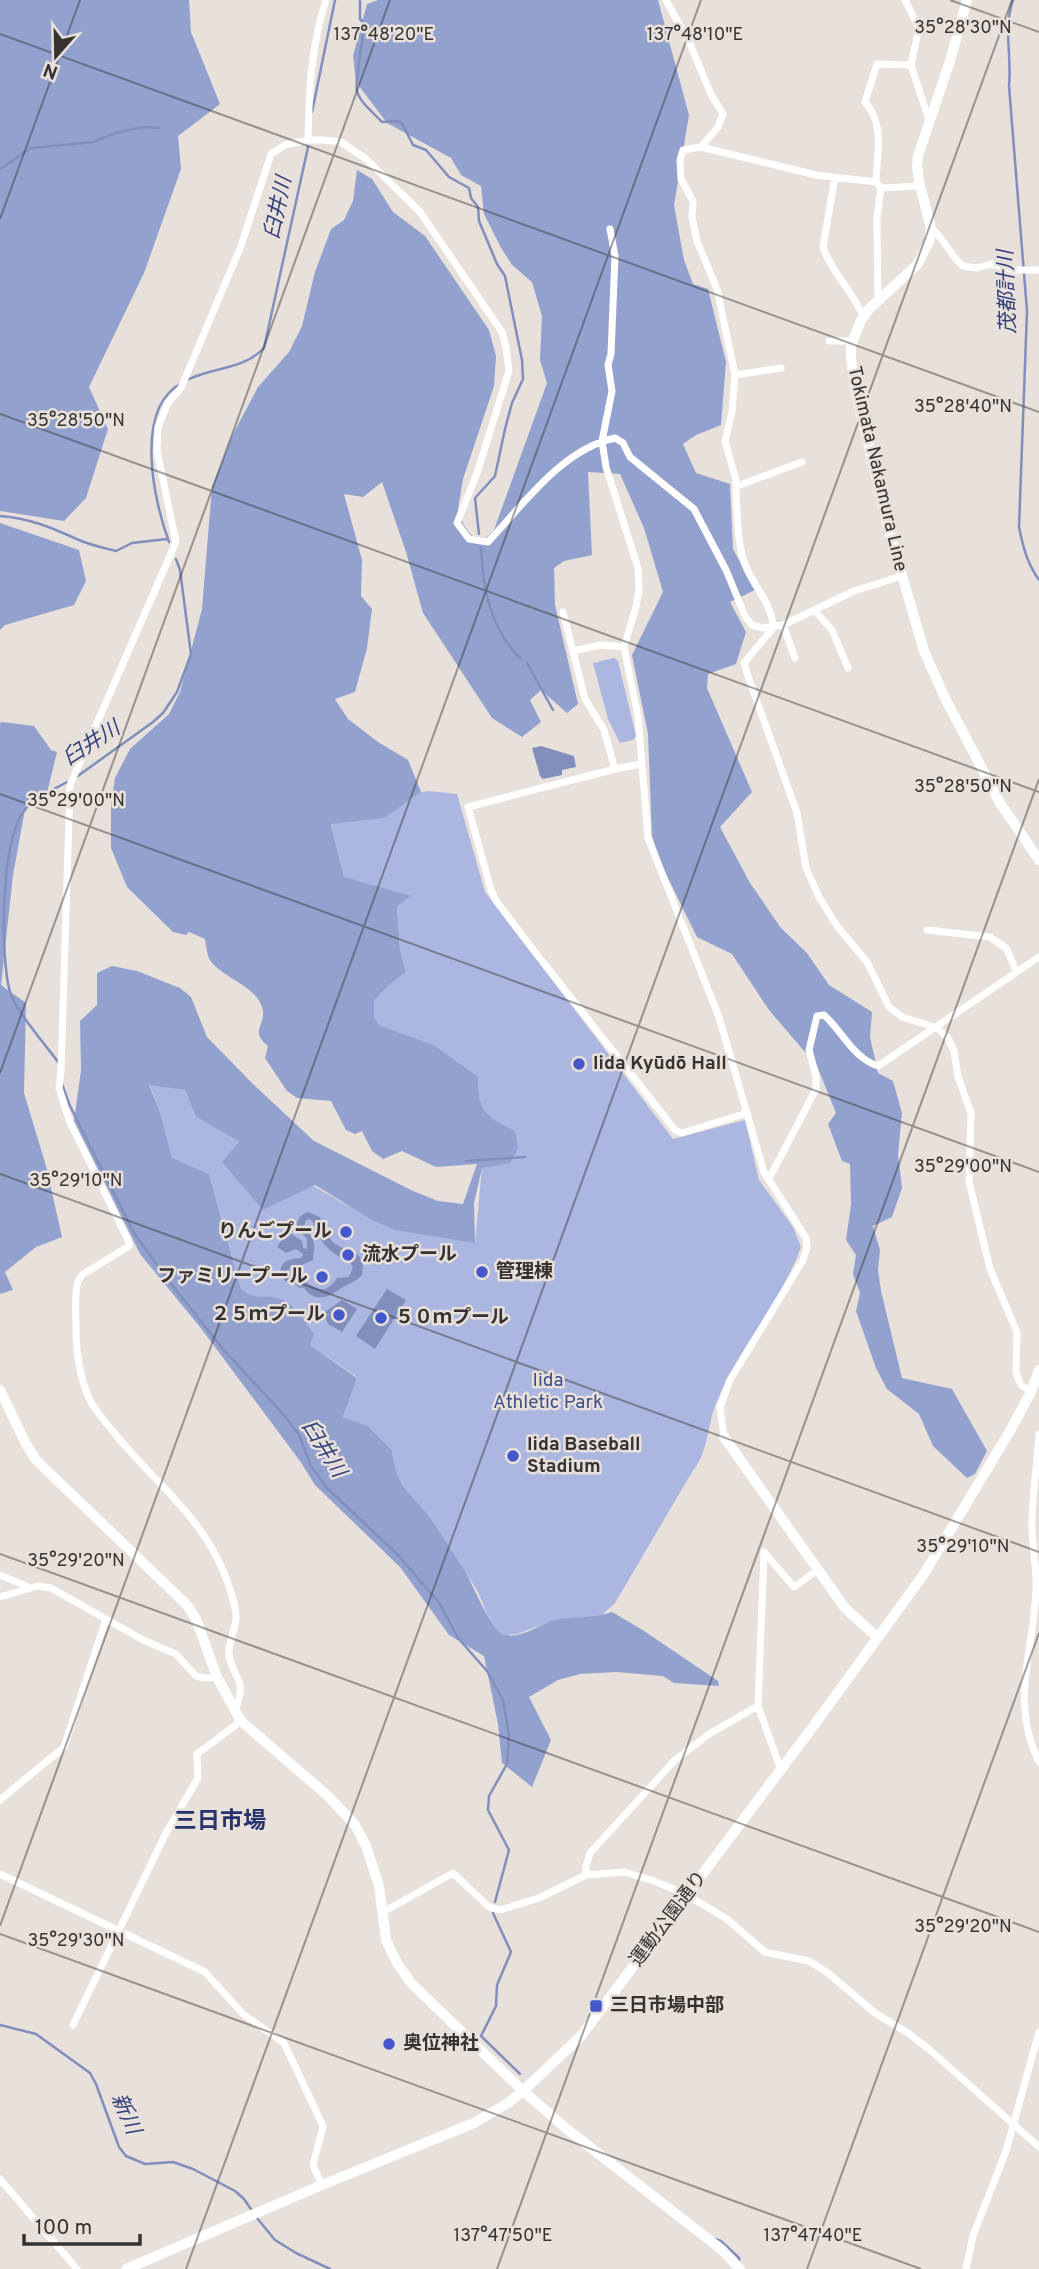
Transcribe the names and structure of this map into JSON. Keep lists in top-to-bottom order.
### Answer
{
  "streets": {
    "street": ["Tokimata Nakamura Line", "運動公園通り"]
  },
  "districts": ["三日市場"],
  "water": ["臼井川", "茂都計川", "新川"],
  "parks": ["Iida Athletic Park"],
  "places": {
    "other": [
      "Iida Kyūdō Hall",
      "りんごプール",
      "流水プール",
      "管理棟",
      "ファミリープール",
      "２５ｍプール",
      "５０ｍプール",
      "Iida Baseball Stadium",
      "奥位神社"
    ],
    "transit": ["三日市場中部"]
  },
  "scale_bar": "100 m",
  "north": "bottom",
  "coordinates": [
    "35°28'30\"N",
    "137°48'10\"E",
    "137°48'20\"E",
    "35°28'40\"N",
    "35°28'50\"N",
    "35°29'00\"N",
    "35°29'10\"N",
    "35°29'20\"N",
    "35°29'30\"N",
    "137°47'50\"E",
    "137°47'40\"E"
  ]
}
